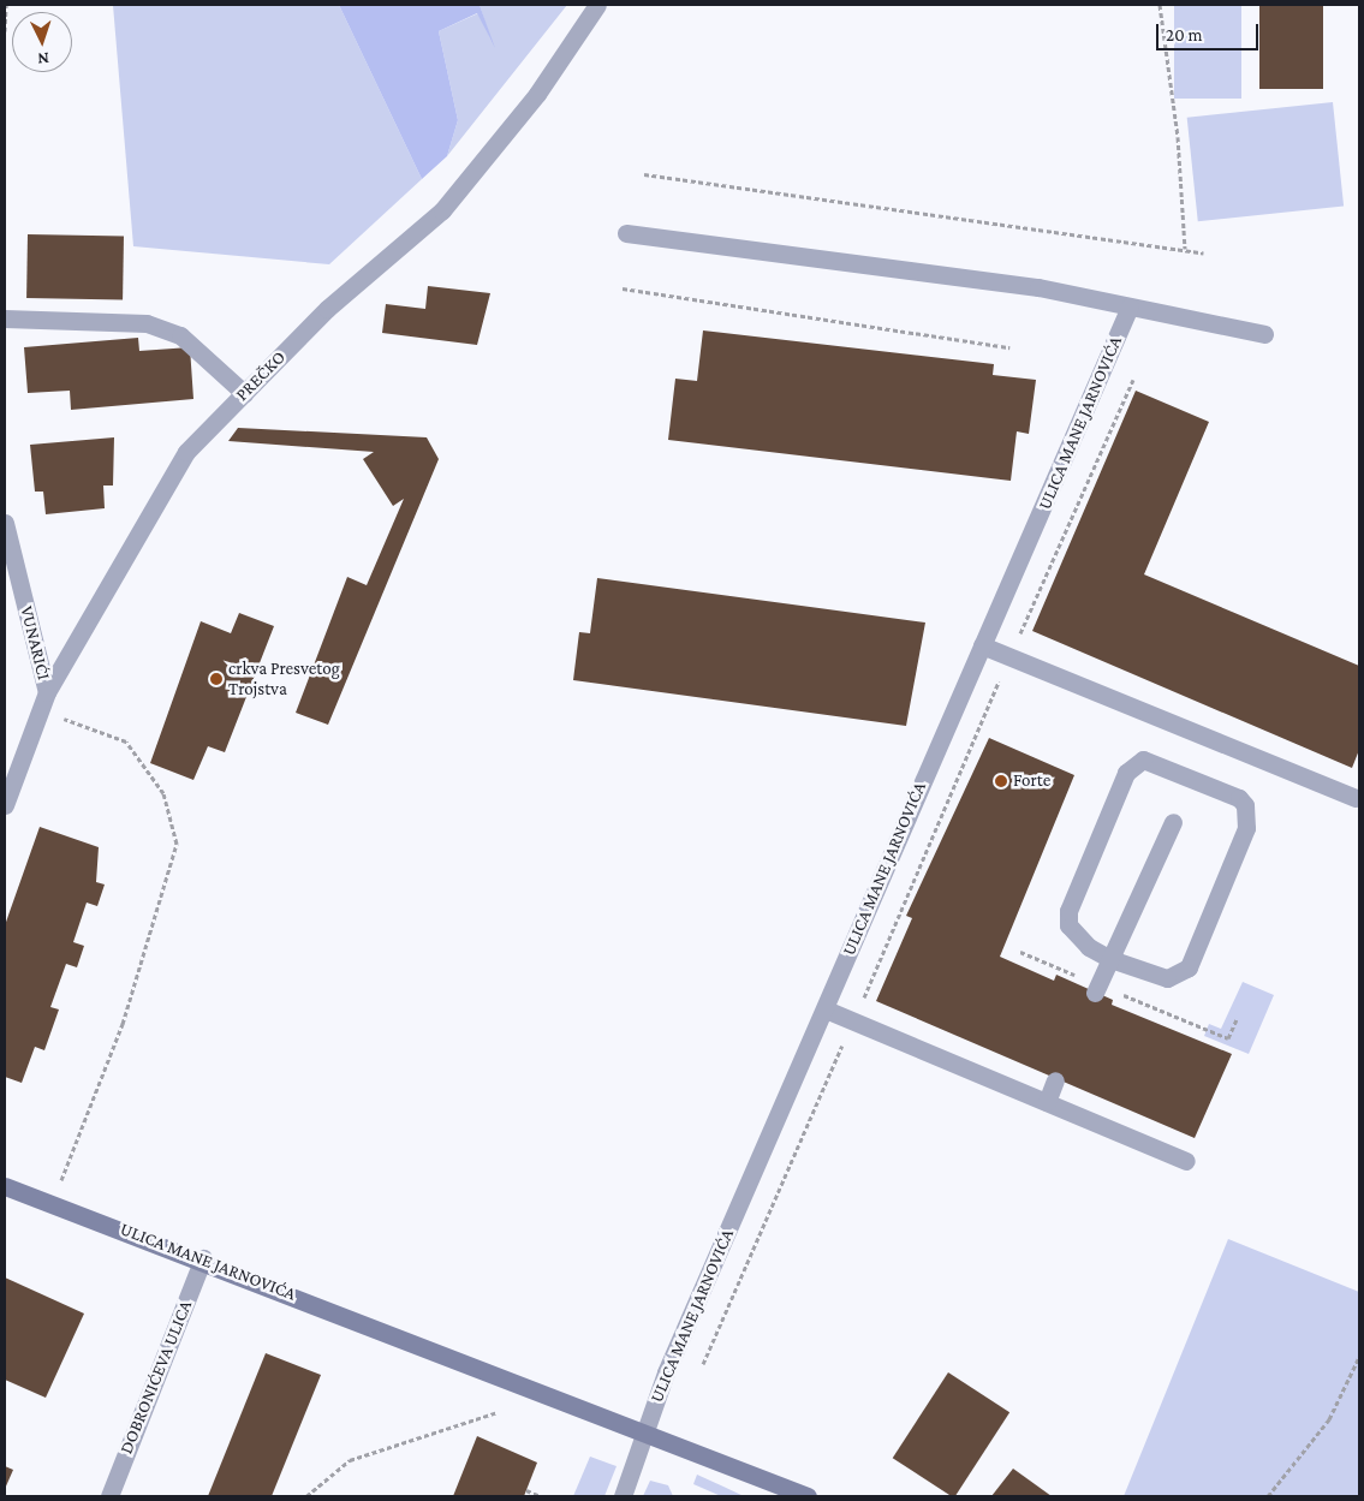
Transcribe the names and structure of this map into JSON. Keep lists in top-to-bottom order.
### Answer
{
  "streets": {
    "street": [
      "PREČKO",
      "ULICA MANE JARNOVIĆA",
      "VUNARIĆI",
      "DOBRONIĆEVA ULICA"
    ]
  },
  "crossings": [
    ["PREČKO", "VUNARIĆI"],
    ["ULICA MANE JARNOVIĆA", "DOBRONIĆEVA ULICA"]
  ],
  "places": ["crkva Presvetog Trojstva", "Forte"],
  "scale_bar": "20 m",
  "north": "bottom"
}
